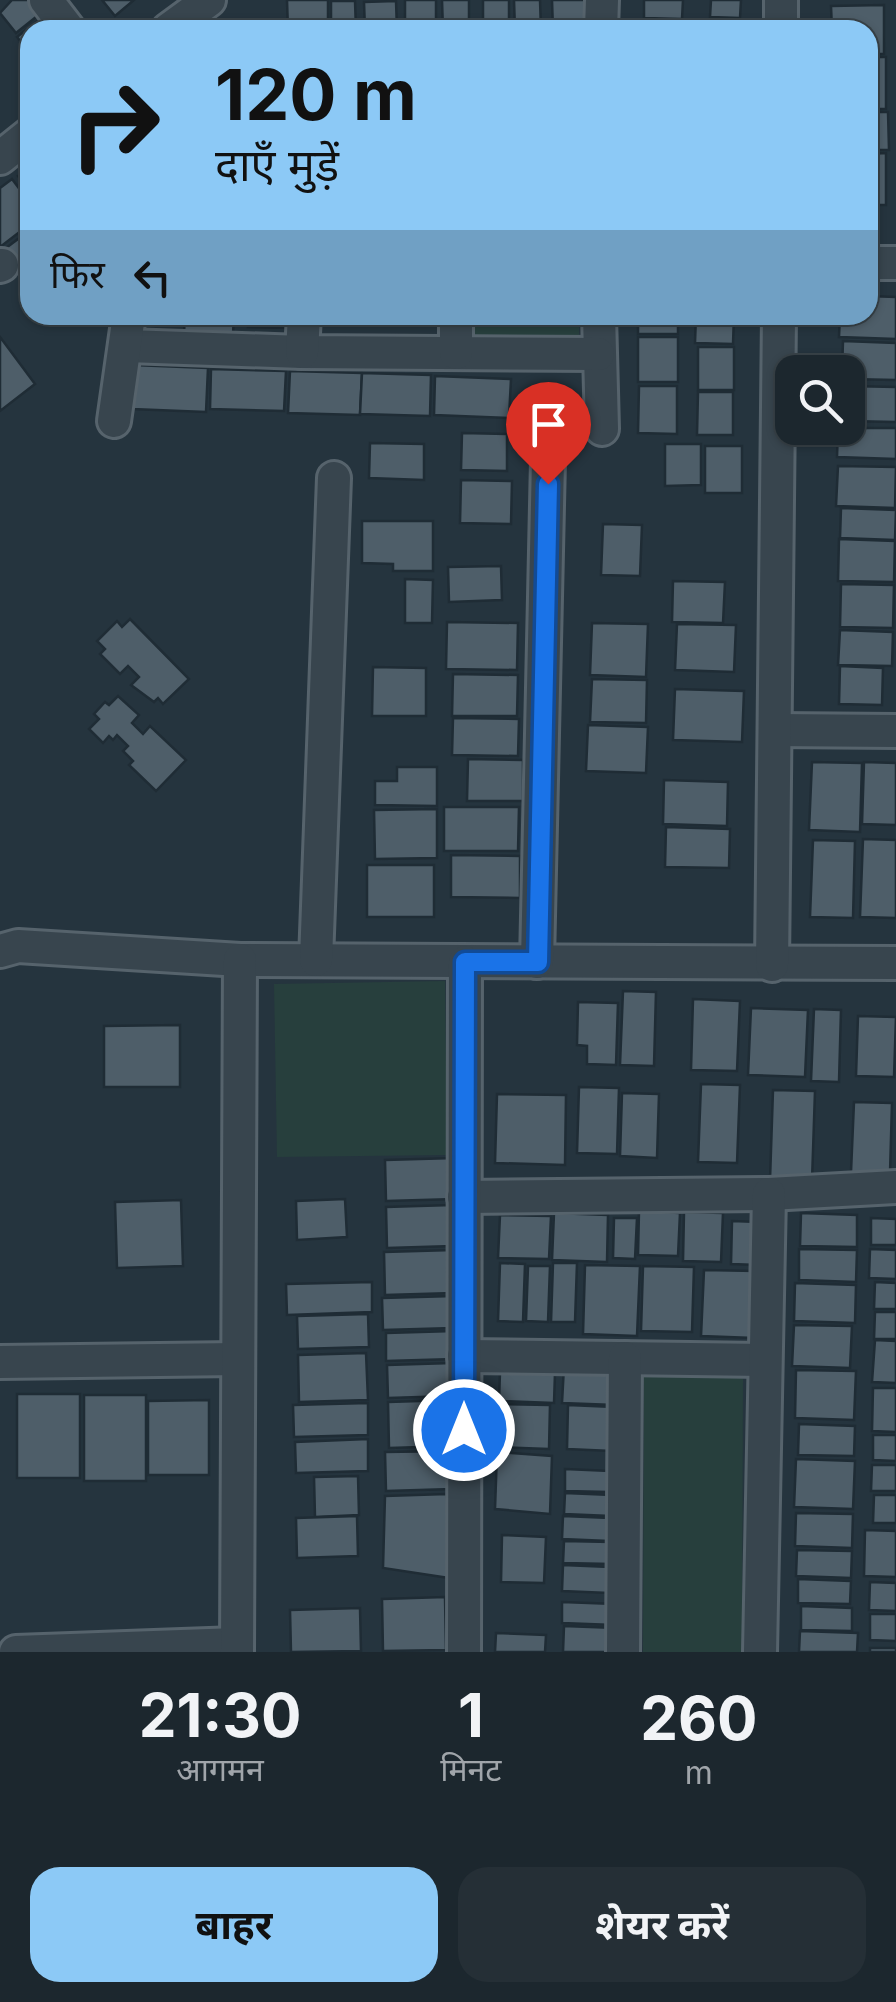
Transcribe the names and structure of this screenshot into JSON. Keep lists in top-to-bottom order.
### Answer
{
  "page": {
    "turn": ["120 m", "दाएँ मुड़ें"],
    "then": "फिर",
    "eta": [
      "21:30",
      "आगमन",
      "1",
      "मिनट",
      "260",
      "m"
    ],
    "buttons": ["बाहर", "शेयर करें"]
  }
}
